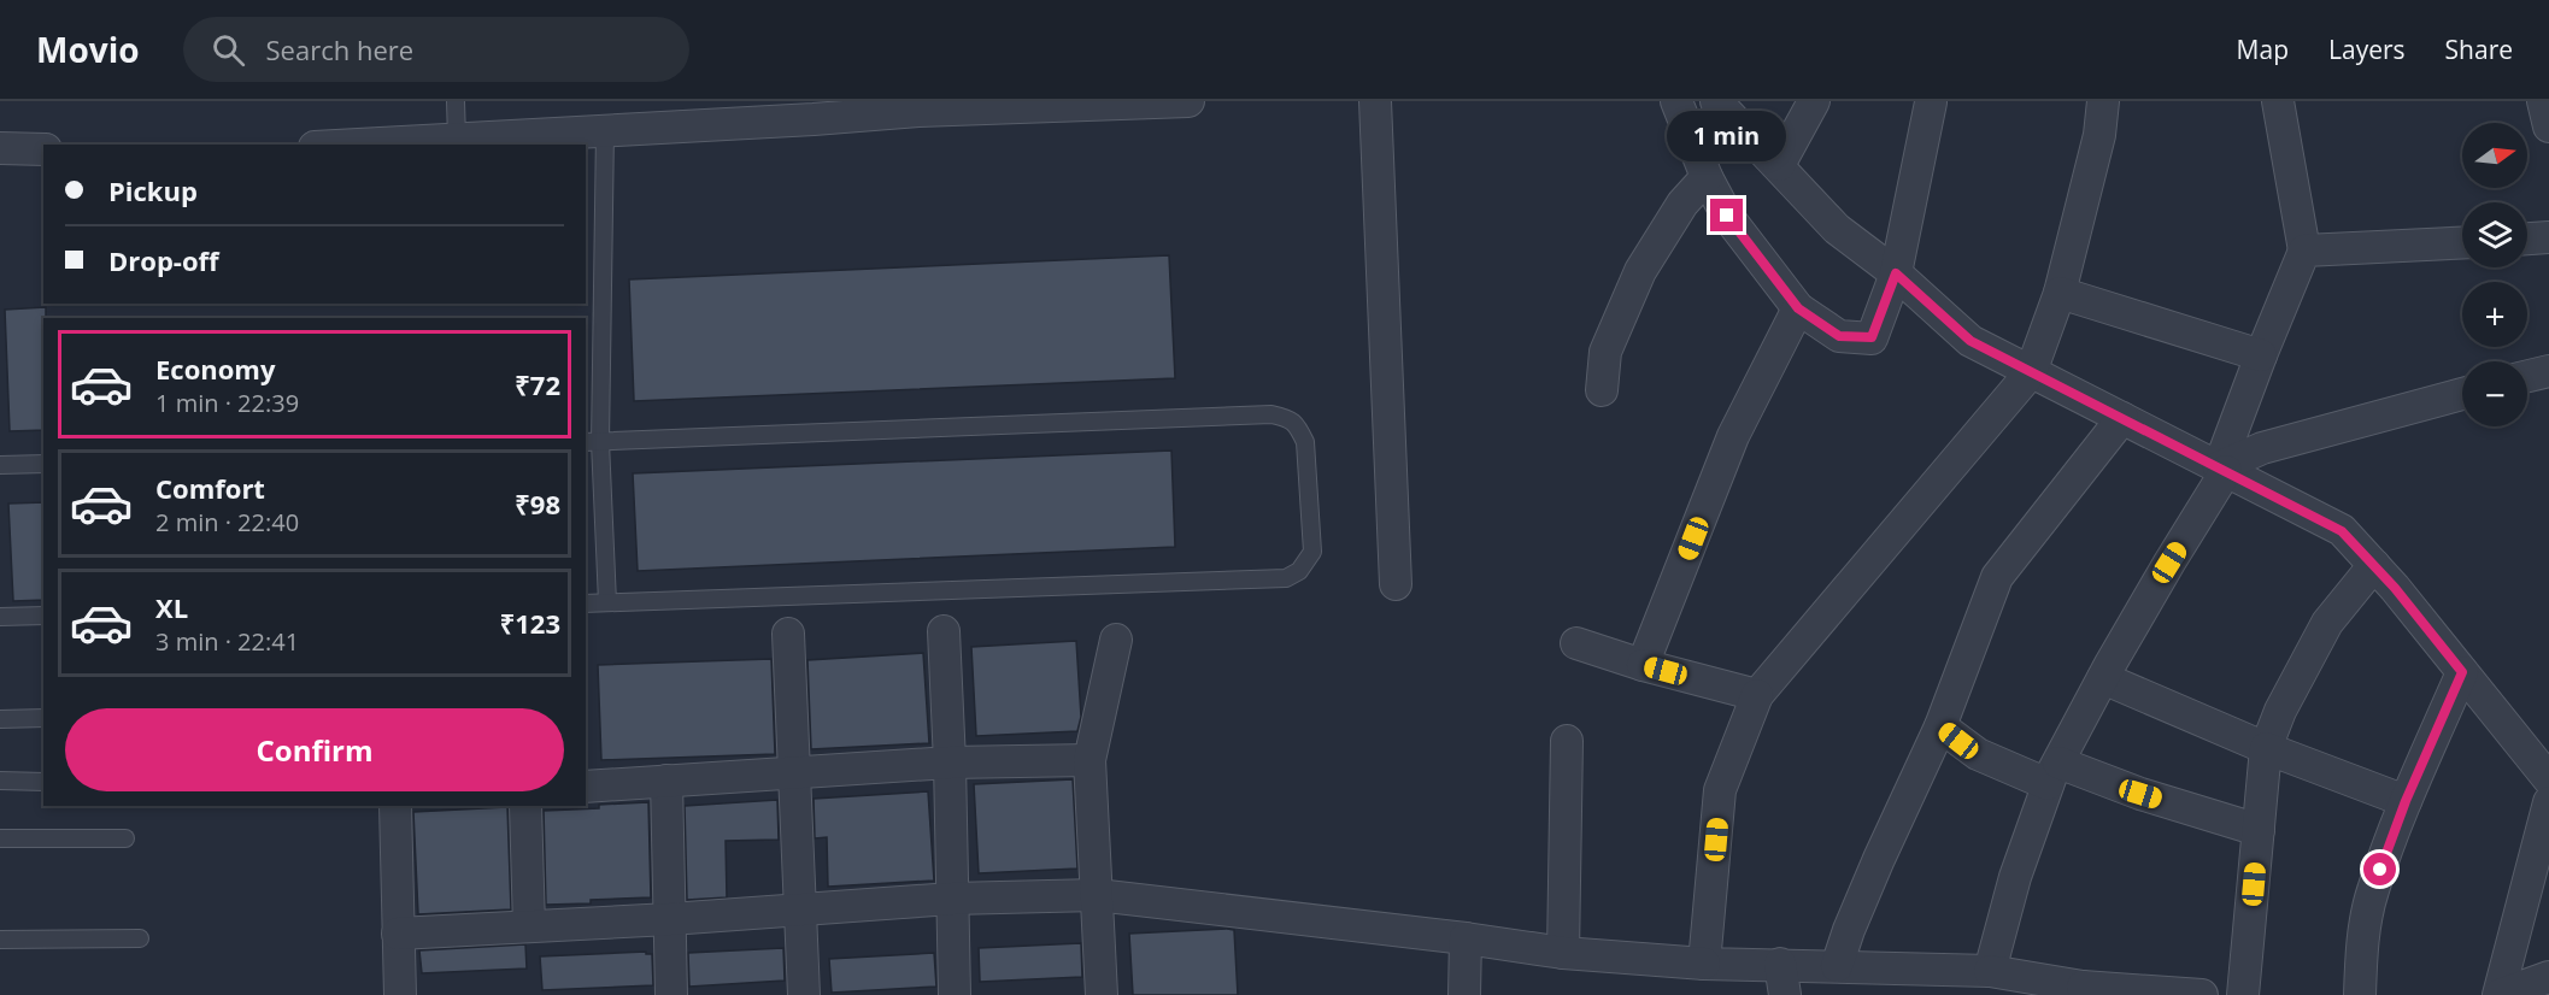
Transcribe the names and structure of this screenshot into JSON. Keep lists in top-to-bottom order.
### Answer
{
  "north": "right",
  "page": {
    "header": "Movio",
    "search": "Search here",
    "nav": ["Map", "Layers", "Share"],
    "bubble": "1 min",
    "map_buttons": ["+", "−"],
    "banner": ["Pickup", "Drop-off"],
    "list": [
      {
        "name": "Economy",
        "note": "1 min · 22:39",
        "value": "₹72"
      },
      {
        "name": "Comfort",
        "note": "2 min · 22:40",
        "value": "₹98"
      },
      {
        "name": "XL",
        "note": "3 min · 22:41",
        "value": "₹123"
      }
    ],
    "buttons": "Confirm"
  }
}
